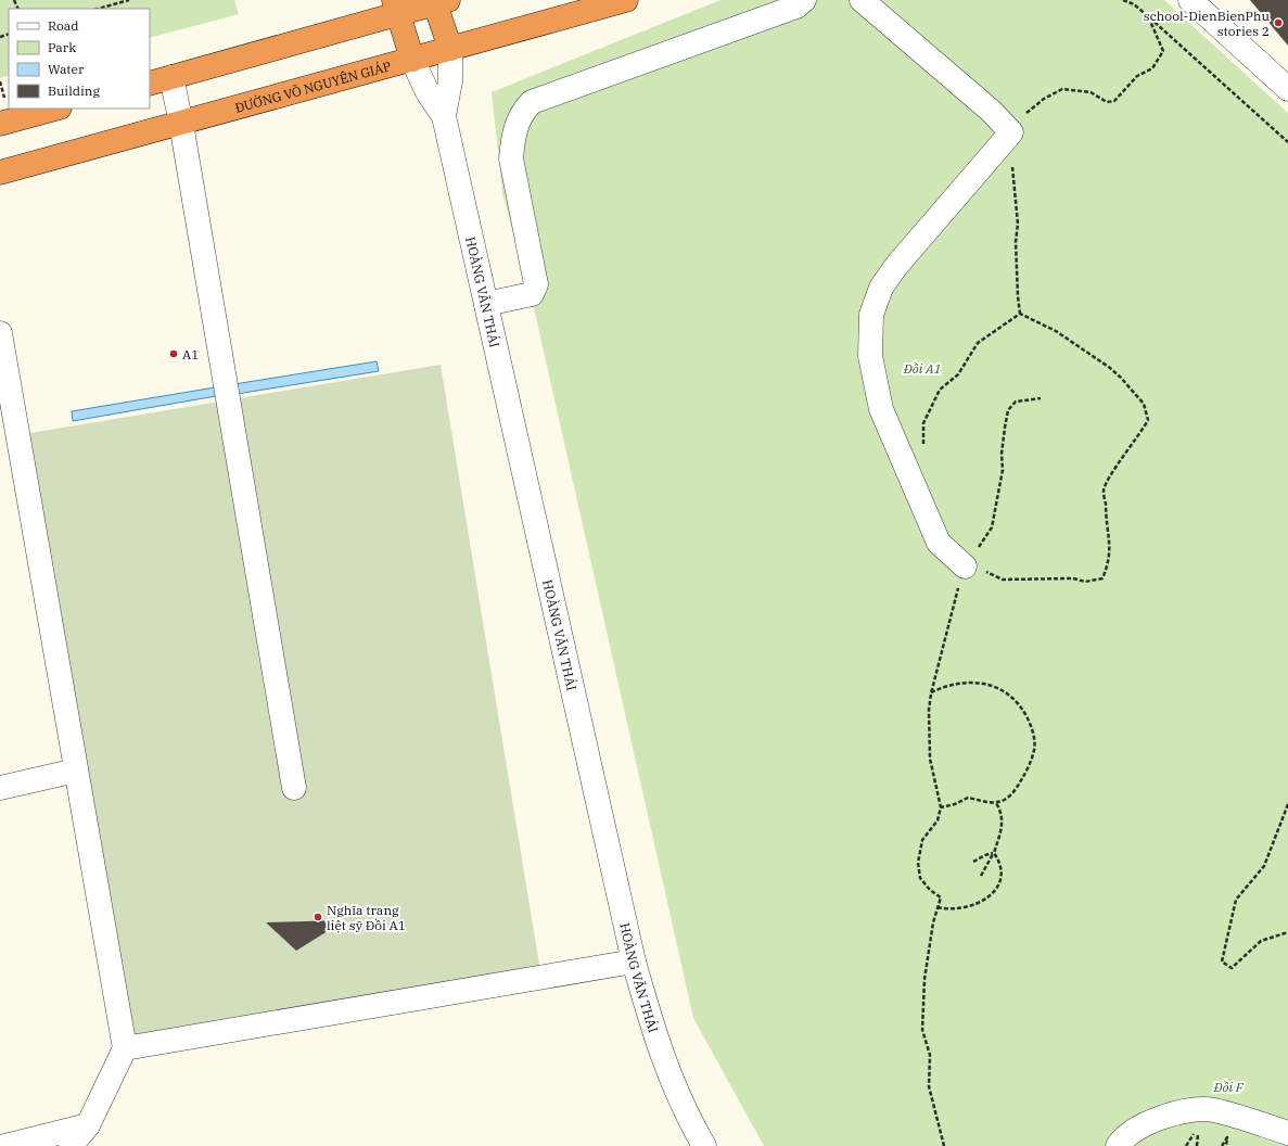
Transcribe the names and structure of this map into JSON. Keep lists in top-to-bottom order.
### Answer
{
  "streets": {
    "highway": ["ĐƯỜNG VÕ NGUYÊN GIÁP"],
    "street": ["HOÀNG VĂN THÁI"]
  },
  "parks": ["Đồi A1", "Đồi F"],
  "places": ["school-DienBienPhu stories 2", "A1", "Nghĩa trang liệt sỹ Đồi A1"],
  "legend": [
    "Road",
    "Park",
    "Water",
    "Building"
  ]
}
